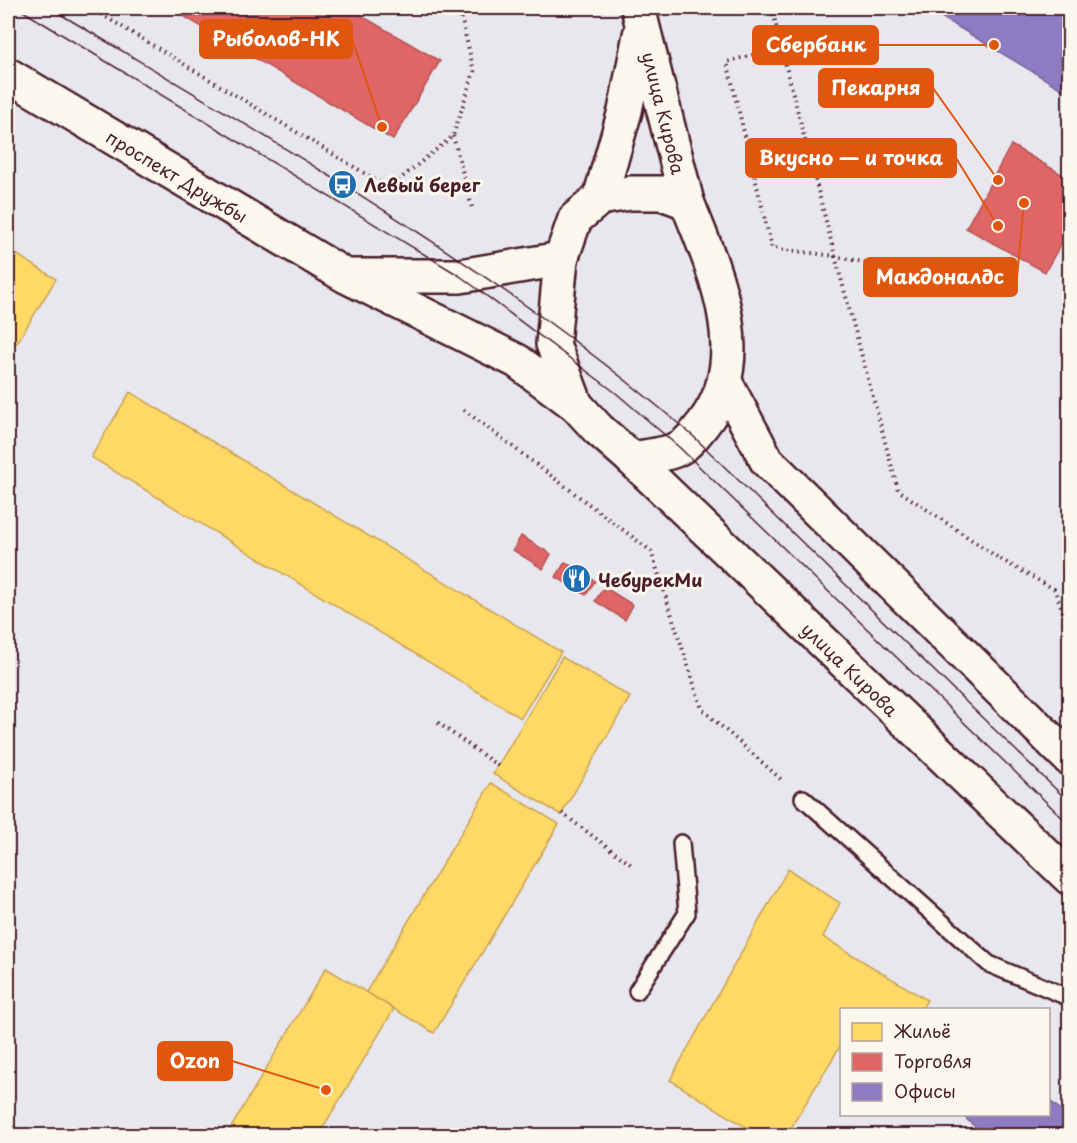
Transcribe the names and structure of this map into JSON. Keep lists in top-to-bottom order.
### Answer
{
  "streets": {
    "main road": ["улица Кирова", "проспект Дружбы"]
  },
  "crossings": [
    ["улица Кирова", "проспект Дружбы"]
  ],
  "places": {
    "other": [
      "Сбербанк",
      "Рыболов-НК",
      "Пекарня",
      "Макдоналдс",
      "Вкусно — и точка",
      "Ozon"
    ],
    "bus stop": ["Левый берег"],
    "restaurant": ["ЧебурекМи"]
  },
  "legend": ["Жильё", "Торговля", "Офисы"]
}
